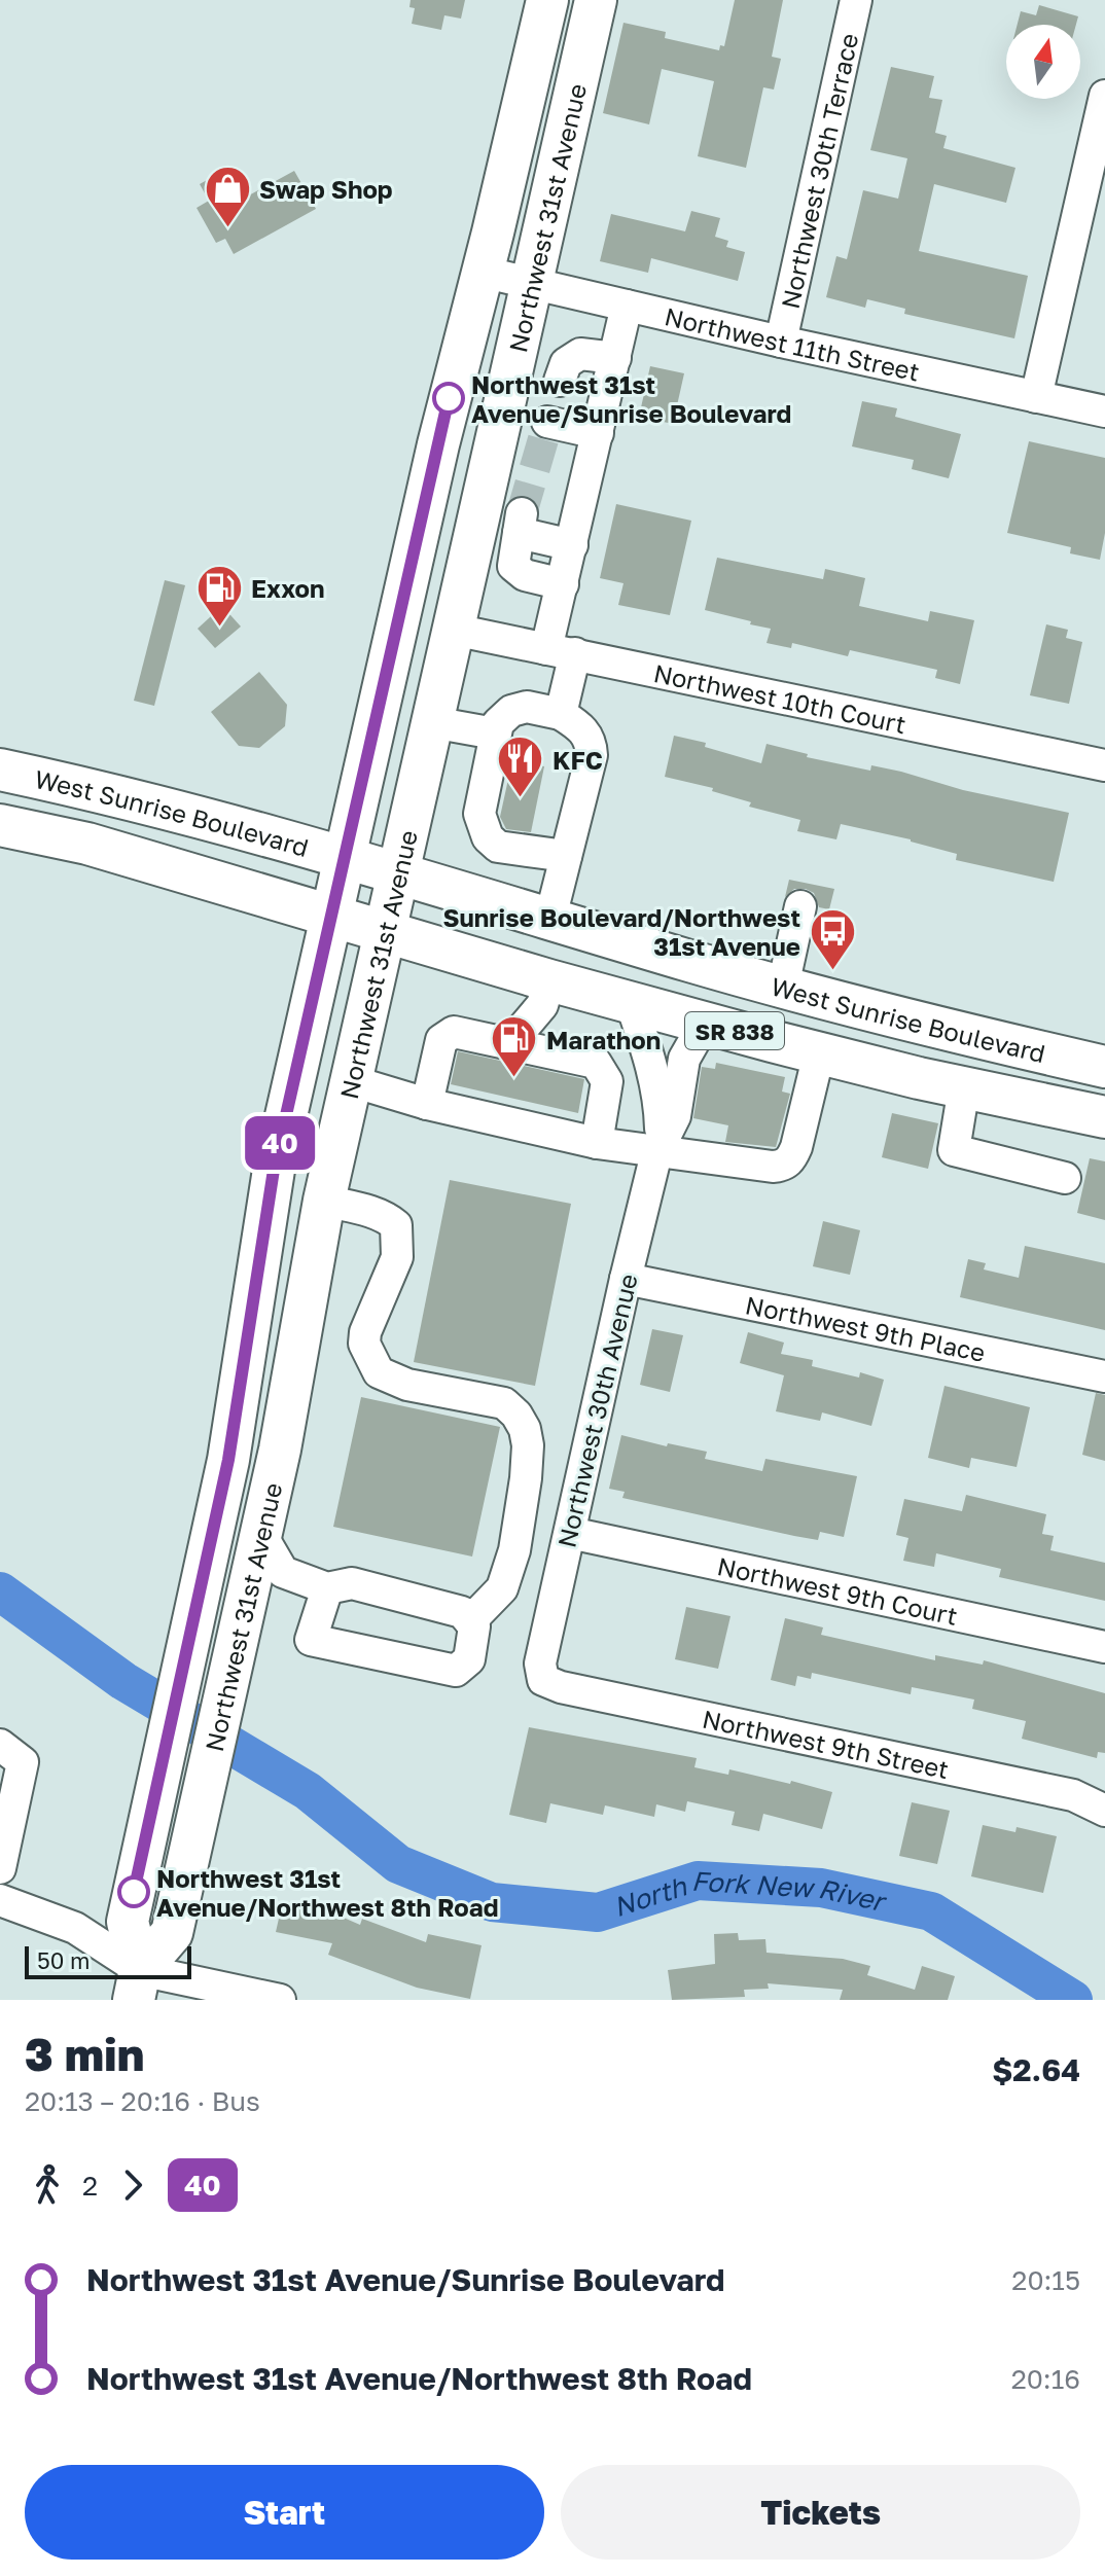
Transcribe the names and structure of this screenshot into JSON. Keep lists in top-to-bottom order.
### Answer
{
  "streets": {
    "main road": ["Northwest 31st Avenue", "West Sunrise Boulevard", "SR 838"],
    "street": [
      "Northwest 30th Terrace",
      "Northwest 11th Street",
      "Northwest 10th Court",
      "Northwest 9th Place",
      "Northwest 30th Avenue",
      "Northwest 9th Court",
      "Northwest 9th Street"
    ]
  },
  "crossings": [
    ["Northwest 30th Terrace", "Northwest 11th Street"],
    ["Northwest 31st Avenue", "Northwest 11th Street"],
    ["Northwest 31st Avenue", "Northwest 10th Court"],
    ["Northwest 31st Avenue", "West Sunrise Boulevard"],
    ["West Sunrise Boulevard", "Northwest 30th Avenue"],
    ["Northwest 9th Place", "Northwest 30th Avenue"],
    ["Northwest 30th Avenue", "Northwest 9th Court"],
    ["Northwest 30th Avenue", "Northwest 9th Street"]
  ],
  "water": ["North Fork New River"],
  "places": {
    "shop": ["Swap Shop"],
    "other": ["Northwest 31st Avenue/Sunrise Boulevard", "Northwest 31st Avenue/Northwest 8th Road"],
    "fuel station": ["Exxon", "Marathon"],
    "restaurant": ["KFC"],
    "bus stop": ["Sunrise Boulevard/Northwest 31st Avenue"]
  },
  "lines": ["bus line 40"],
  "scale_bar": "50 m",
  "north": "top",
  "page": {
    "on_map": "40",
    "scale": "50 m",
    "heading": ["3 min", "20:13 – 20:16 · Bus", "$2.64"],
    "legs": ["2", "40"],
    "list": [
      {
        "name": "Northwest 31st Avenue/Sunrise Boulevard",
        "value": "20:15"
      },
      {
        "name": "Northwest 31st Avenue/Northwest 8th Road",
        "value": "20:16"
      }
    ],
    "buttons": ["Start", "Tickets"]
  }
}
